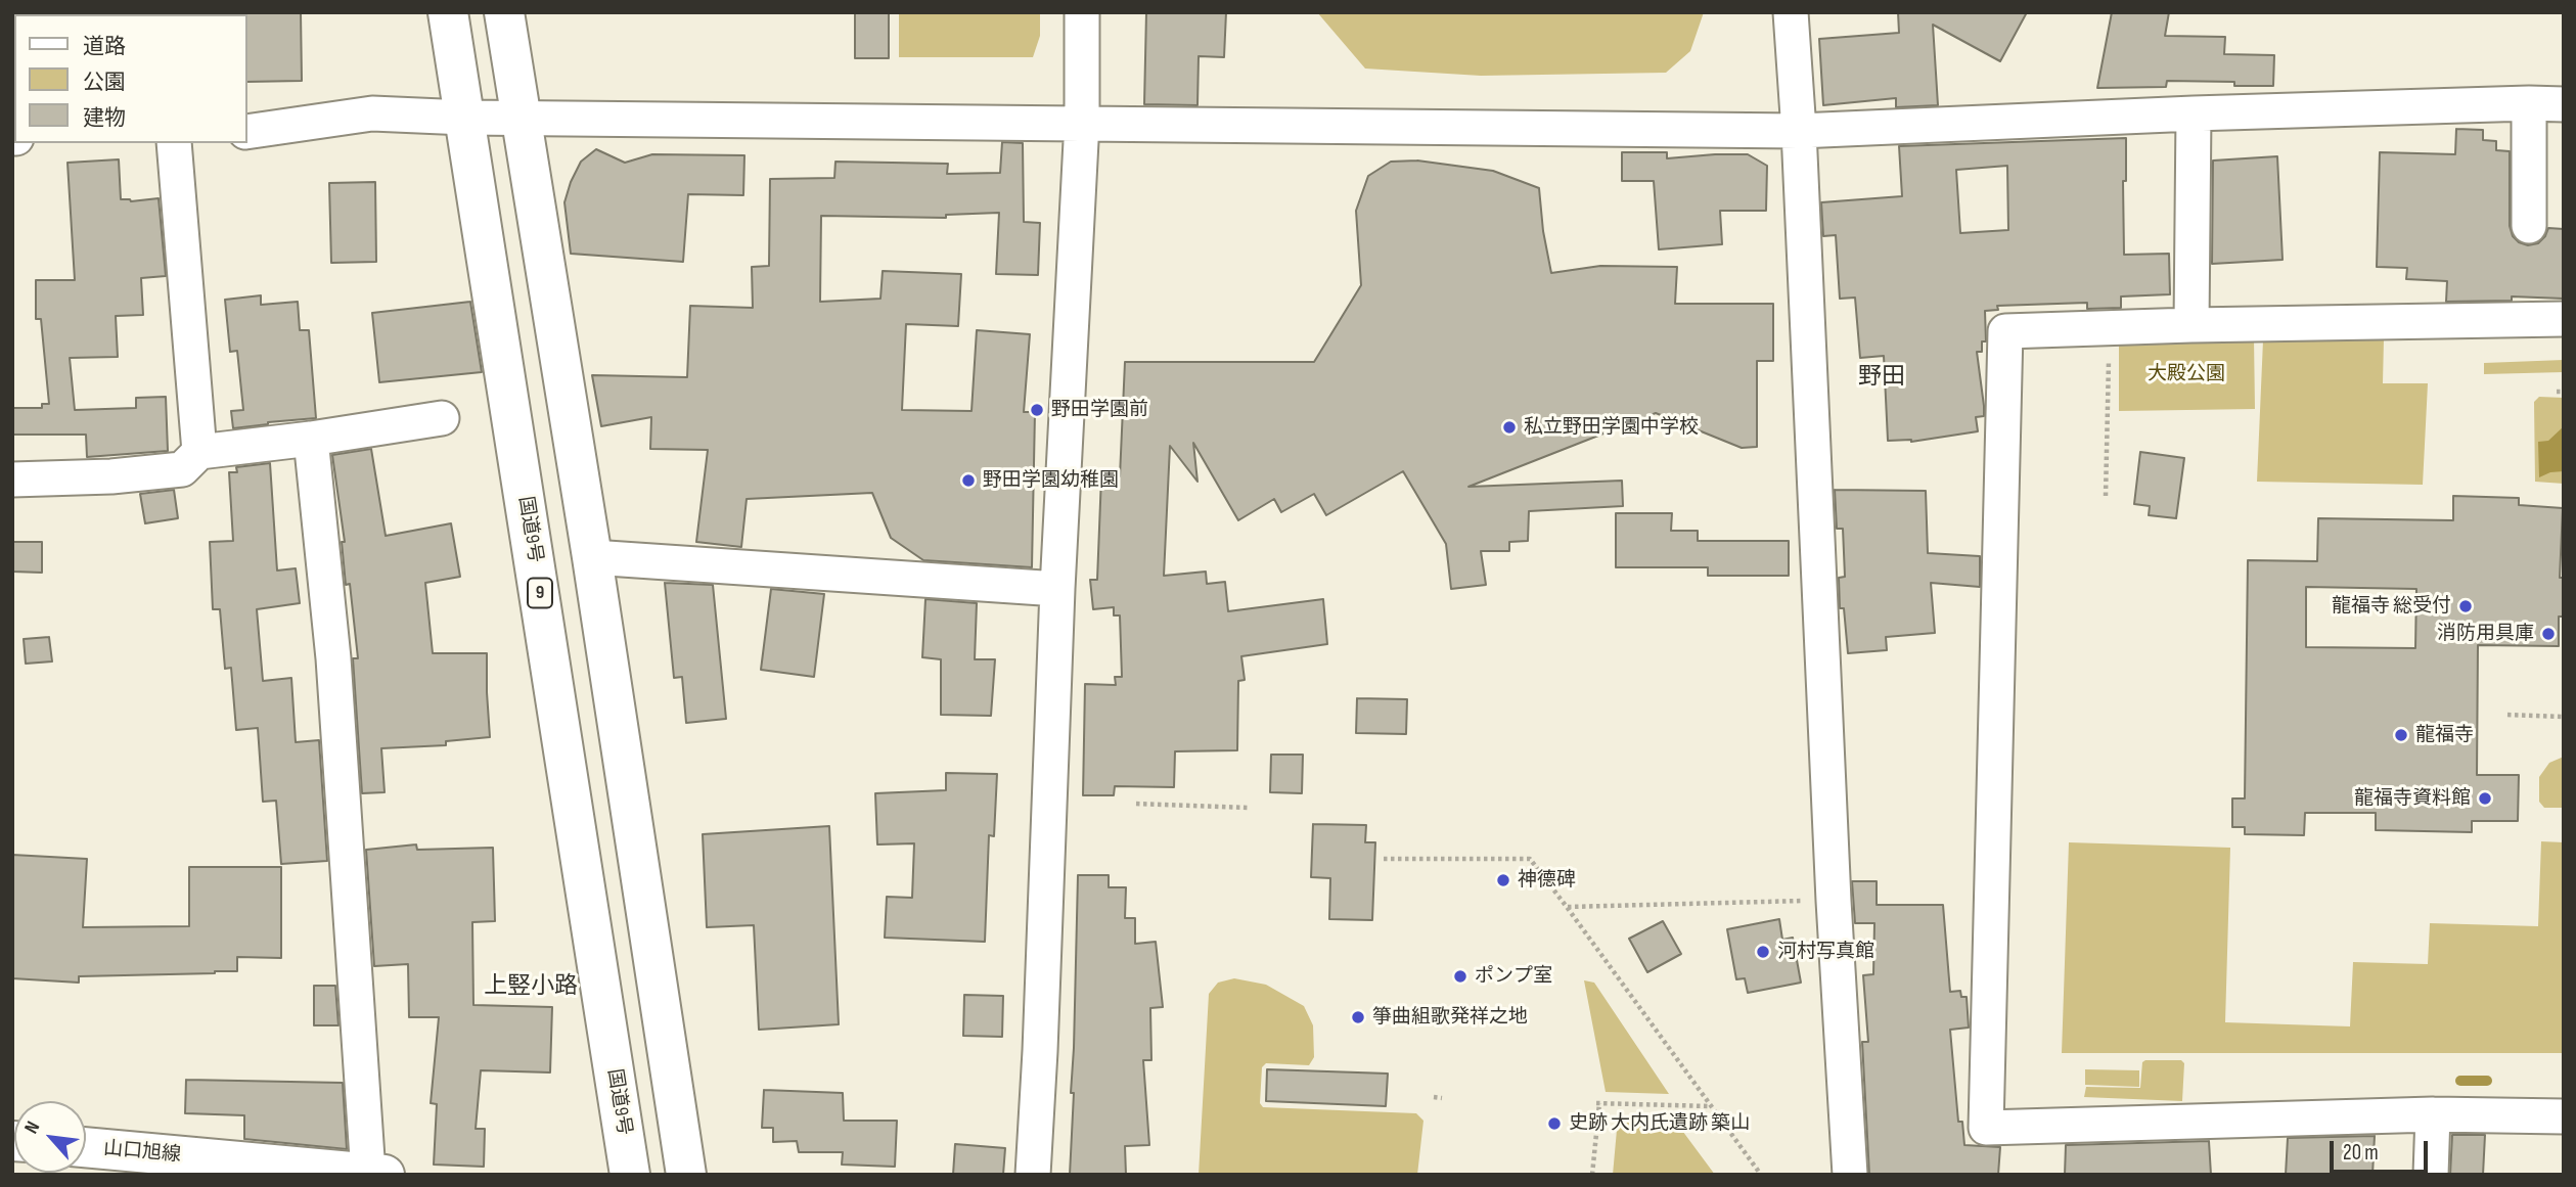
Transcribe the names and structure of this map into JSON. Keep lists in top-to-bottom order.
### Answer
{
  "streets": {
    "main road": ["国道9号", "9", "山口旭線"]
  },
  "districts": ["野田", "上竪小路"],
  "parks": ["大殿公園"],
  "places": [
    "野田学園前",
    "私立野田学園中学校",
    "野田学園幼稚園",
    "龍福寺 総受付",
    "消防用具庫",
    "龍福寺",
    "龍福寺資料館",
    "神德碑",
    "河村写真館",
    "ポンプ室",
    "箏曲組歌発祥之地",
    "史跡 大内氏遺跡 築山"
  ],
  "legend": ["道路", "公園", "建物"],
  "scale_bar": "20 m",
  "north": "top left"
}
